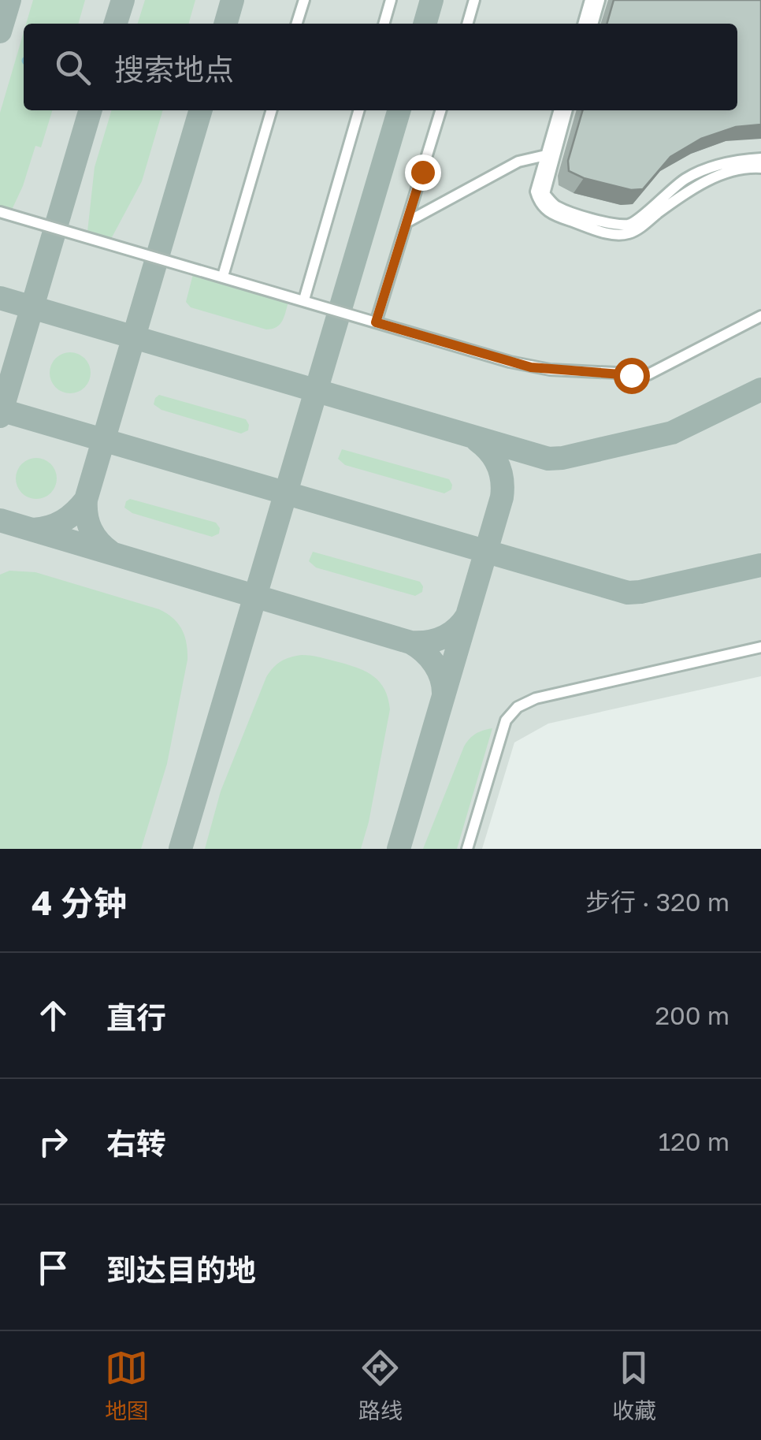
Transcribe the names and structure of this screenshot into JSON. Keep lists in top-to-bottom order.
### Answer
{
  "page": {
    "search": "搜索地点",
    "heading": ["4 分钟", "步行 · 320 m"],
    "list": [
      ["直行", "200 m"],
      ["右转", "120 m"],
      "到达目的地"
    ],
    "nav": ["地图", "路线", "收藏"]
  }
}
